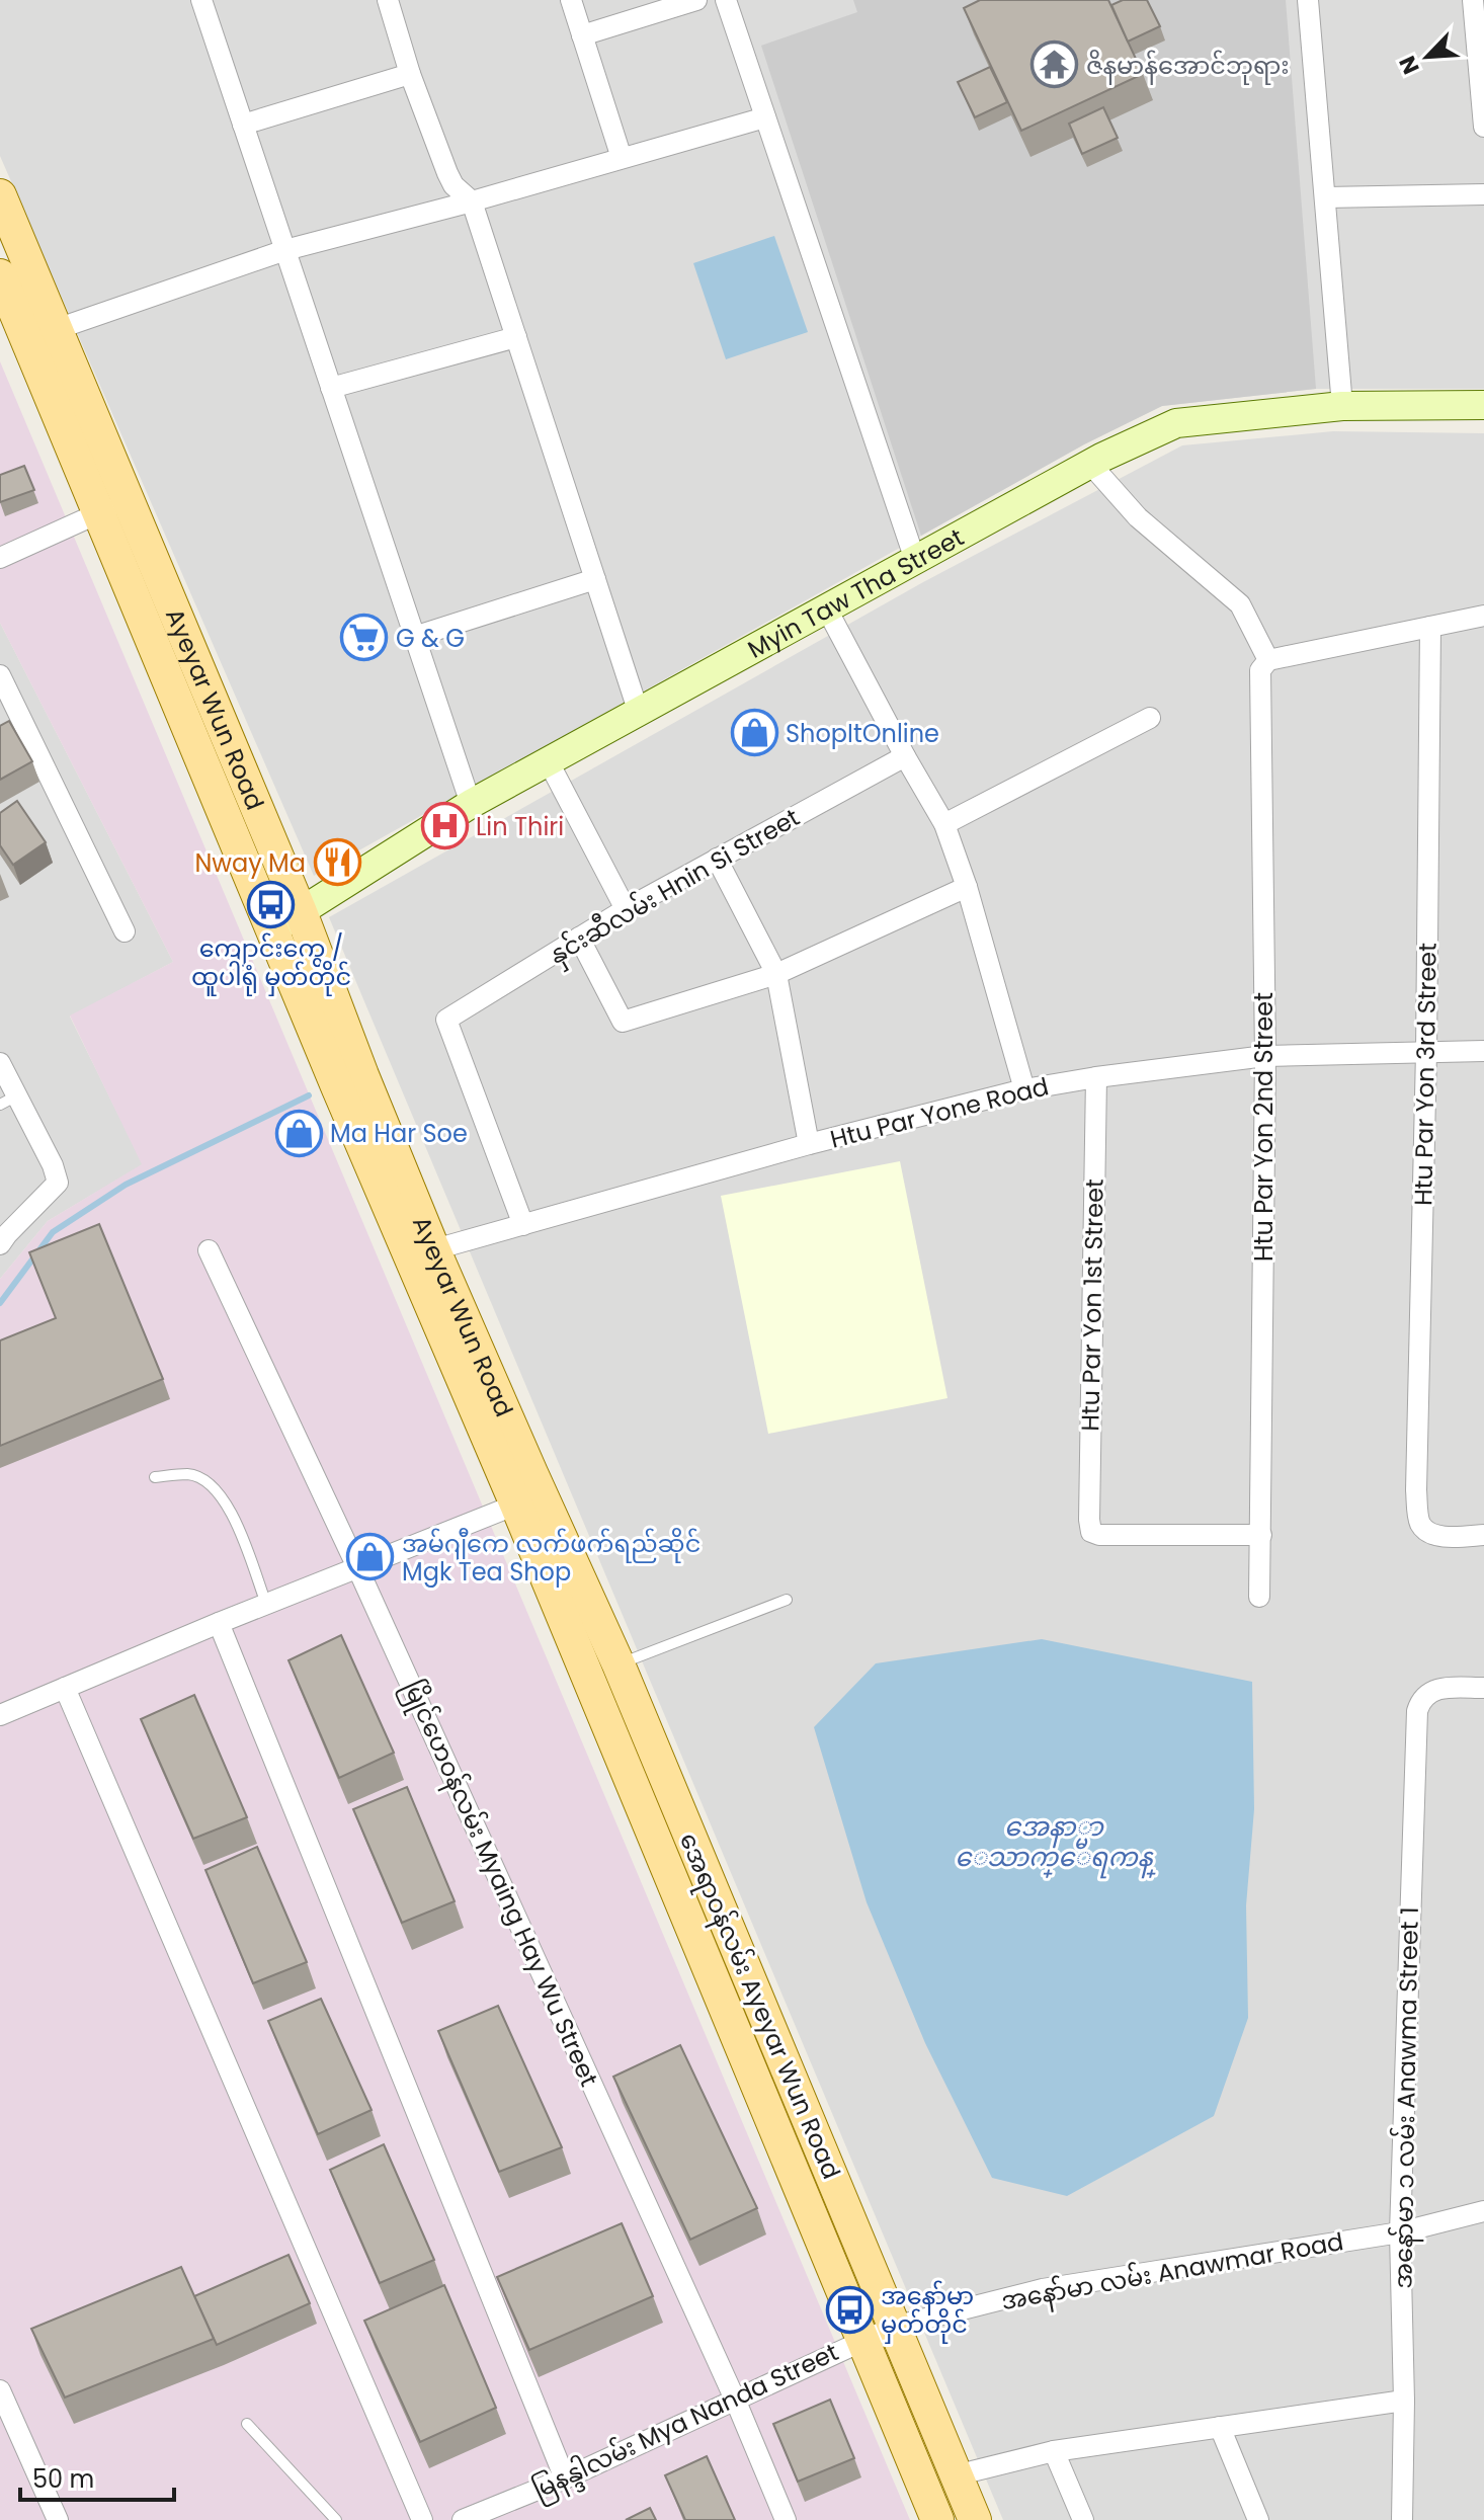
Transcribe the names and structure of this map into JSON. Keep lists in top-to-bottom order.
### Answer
{
  "streets": {
    "main road": ["Myin Taw Tha Street", "Ayeyar Wun Road", "အေရာဝန်လမ်း Ayeyar Wun Road"],
    "street": [
      "နှင်းဆီလမ်း Hnin Si Street",
      "Htu Par Yon 3rd Street",
      "Htu Par Yone Road",
      "Htu Par Yon 2nd Street",
      "Htu Par Yon 1st Street",
      "မြိုင်ဟေဝန်လမ်း Myaing Hay Wu Street",
      "အနော်မာ ၁ လမ်း Anawma Street 1",
      "အနော်မာ လမ်း Anawmar Road",
      "မြနန္ဒါလမ်း Mya Nanda Street"
    ]
  },
  "crossings": [
    ["Myin Taw Tha Street", "Ayeyar Wun Road"],
    ["Ayeyar Wun Road", "Htu Par Yone Road"],
    ["Ayeyar Wun Road", "အေရာဝန်လမ်း Ayeyar Wun Road"],
    ["နှင်းဆီလမ်း Hnin Si Street", "Htu Par Yone Road"],
    ["Htu Par Yon 3rd Street", "Htu Par Yone Road"],
    ["Htu Par Yone Road", "Htu Par Yon 2nd Street"],
    ["Htu Par Yone Road", "Htu Par Yon 1st Street"],
    ["Htu Par Yon 2nd Street", "Htu Par Yon 1st Street"],
    ["မြိုင်ဟေဝန်လမ်း Myaing Hay Wu Street", "မြနန္ဒါလမ်း Mya Nanda Street"],
    ["အေရာဝန်လမ်း Ayeyar Wun Road", "အနော်မာ လမ်း Anawmar Road"],
    ["အေရာဝန်လမ်း Ayeyar Wun Road", "မြနန္ဒါလမ်း Mya Nanda Street"],
    ["အနော်မာ ၁ လမ်း Anawma Street 1", "အနော်မာ လမ်း Anawmar Road"],
    ["အနော်မာ လမ်း Anawmar Road", "မြနန္ဒါလမ်း Mya Nanda Street"]
  ],
  "water": ["အေနာ္မာ ေသာက္ေရကန္"],
  "places": {
    "temple": ["ဇိနမာန်အောင်ဘုရား"],
    "supermarket": ["G & G"],
    "shop": ["ShopItOnline", "Ma Har Soe", "အမ်ဂျီကေ လက်ဖက်ရည်ဆိုင် Mgk Tea Shop"],
    "hospital": ["Lin Thiri"],
    "restaurant": ["Nway Ma"],
    "bus stop": ["ကျောင်းကွေ့ / ထူပါရုံ မှတ်တိုင်", "အနော်မာ မှတ်တိုင်"]
  },
  "scale_bar": "50 m",
  "north": "bottom left"
}
